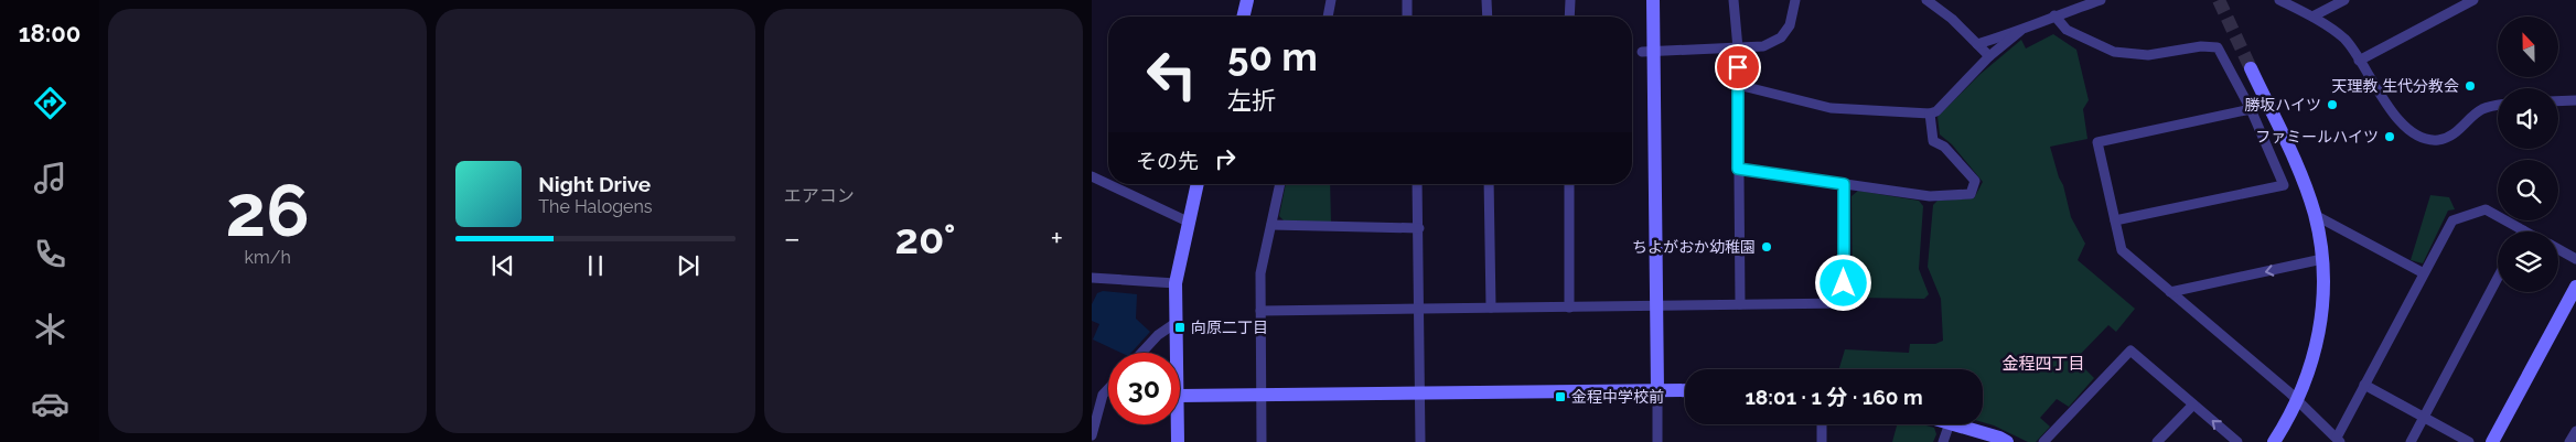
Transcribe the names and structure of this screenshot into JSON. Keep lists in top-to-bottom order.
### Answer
{
  "districts": ["金程四丁目"],
  "places": {
    "other": [
      "天理教 生代分教会",
      "勝坂ハイツ",
      "ファミールハイツ",
      "ちよがおか幼稚園"
    ],
    "transit": ["向原二丁目", "金程中学校前"]
  },
  "north": "top",
  "page": {
    "tabs": "18:00",
    "tile": [
      ["26", "km/h"],
      "エアコン"
    ],
    "turn": ["50 m", "左折"],
    "then": "その先",
    "song": ["Night Drive", "The Halogens"],
    "heat": ["−", "20°", "+"],
    "limit": "30",
    "trip": "18:01 · 1 分 · 160 m"
  }
}
